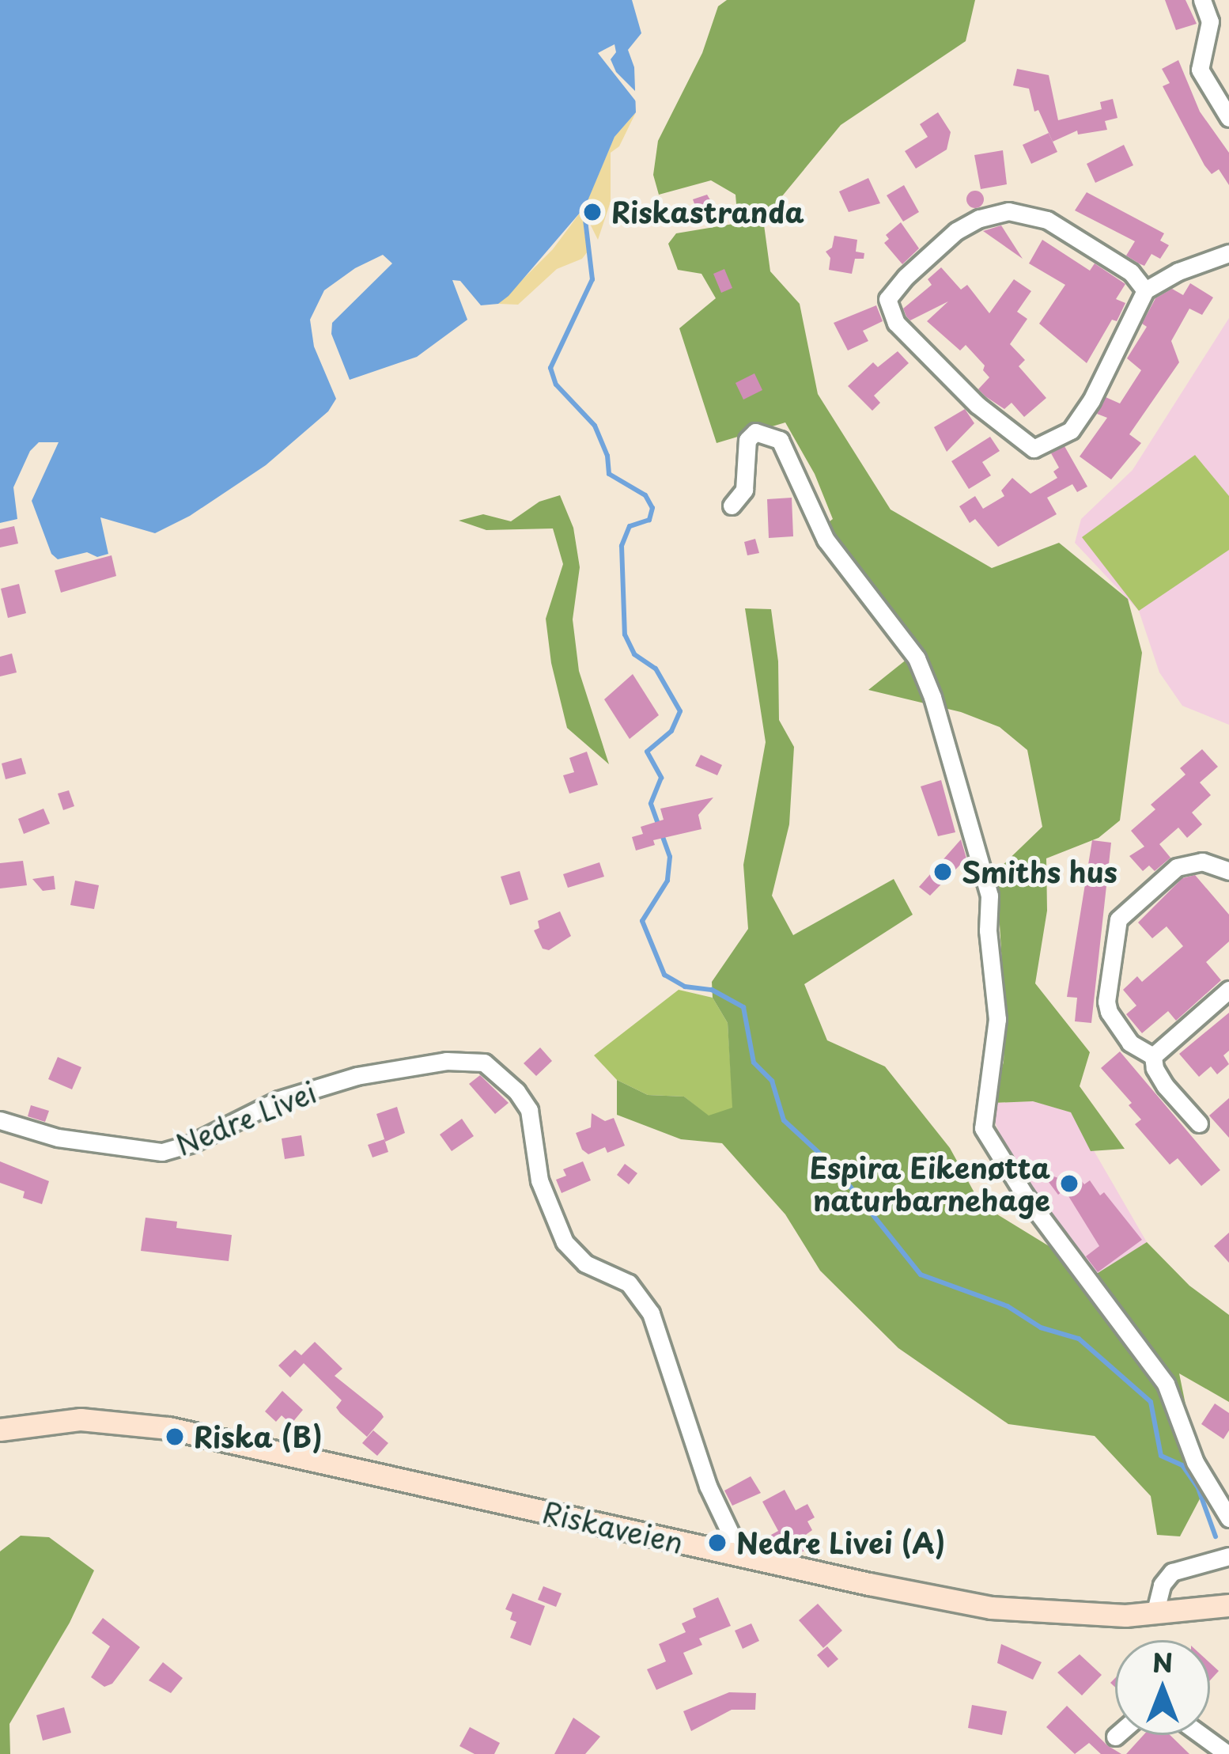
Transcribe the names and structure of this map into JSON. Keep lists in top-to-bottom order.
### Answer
{
  "streets": {
    "main road": ["Riskaveien"],
    "street": ["Nedre Livei"]
  },
  "crossings": [
    ["Nedre Livei", "Riskaveien"]
  ],
  "places": [
    "Riskastranda",
    "Smiths hus",
    "Espira Eikenøtta naturbarnehage",
    "Riska (B)",
    "Nedre Livei (A)"
  ],
  "north": "top"
}
